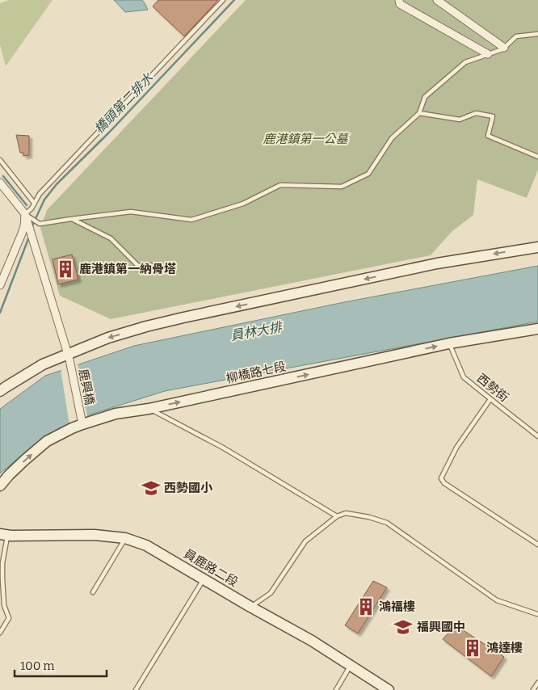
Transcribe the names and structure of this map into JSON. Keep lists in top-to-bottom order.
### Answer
{
  "streets": {
    "main road": ["柳橋路七段", "員鹿路二段"],
    "street": ["鹿興橋"],
    "lane": ["西勢街"]
  },
  "crossings": [
    ["柳橋路七段", "鹿興橋"],
    ["柳橋路七段", "西勢街"]
  ],
  "water": ["橋頭第二排水", "員林大排"],
  "parks": ["鹿港鎮第一公墓"],
  "places": {
    "building": ["鹿港鎮第一納骨塔", "鴻福樓", "鴻達樓"],
    "school or university": ["西勢國小", "福興國中"]
  },
  "scale_bar": "100 m"
}
